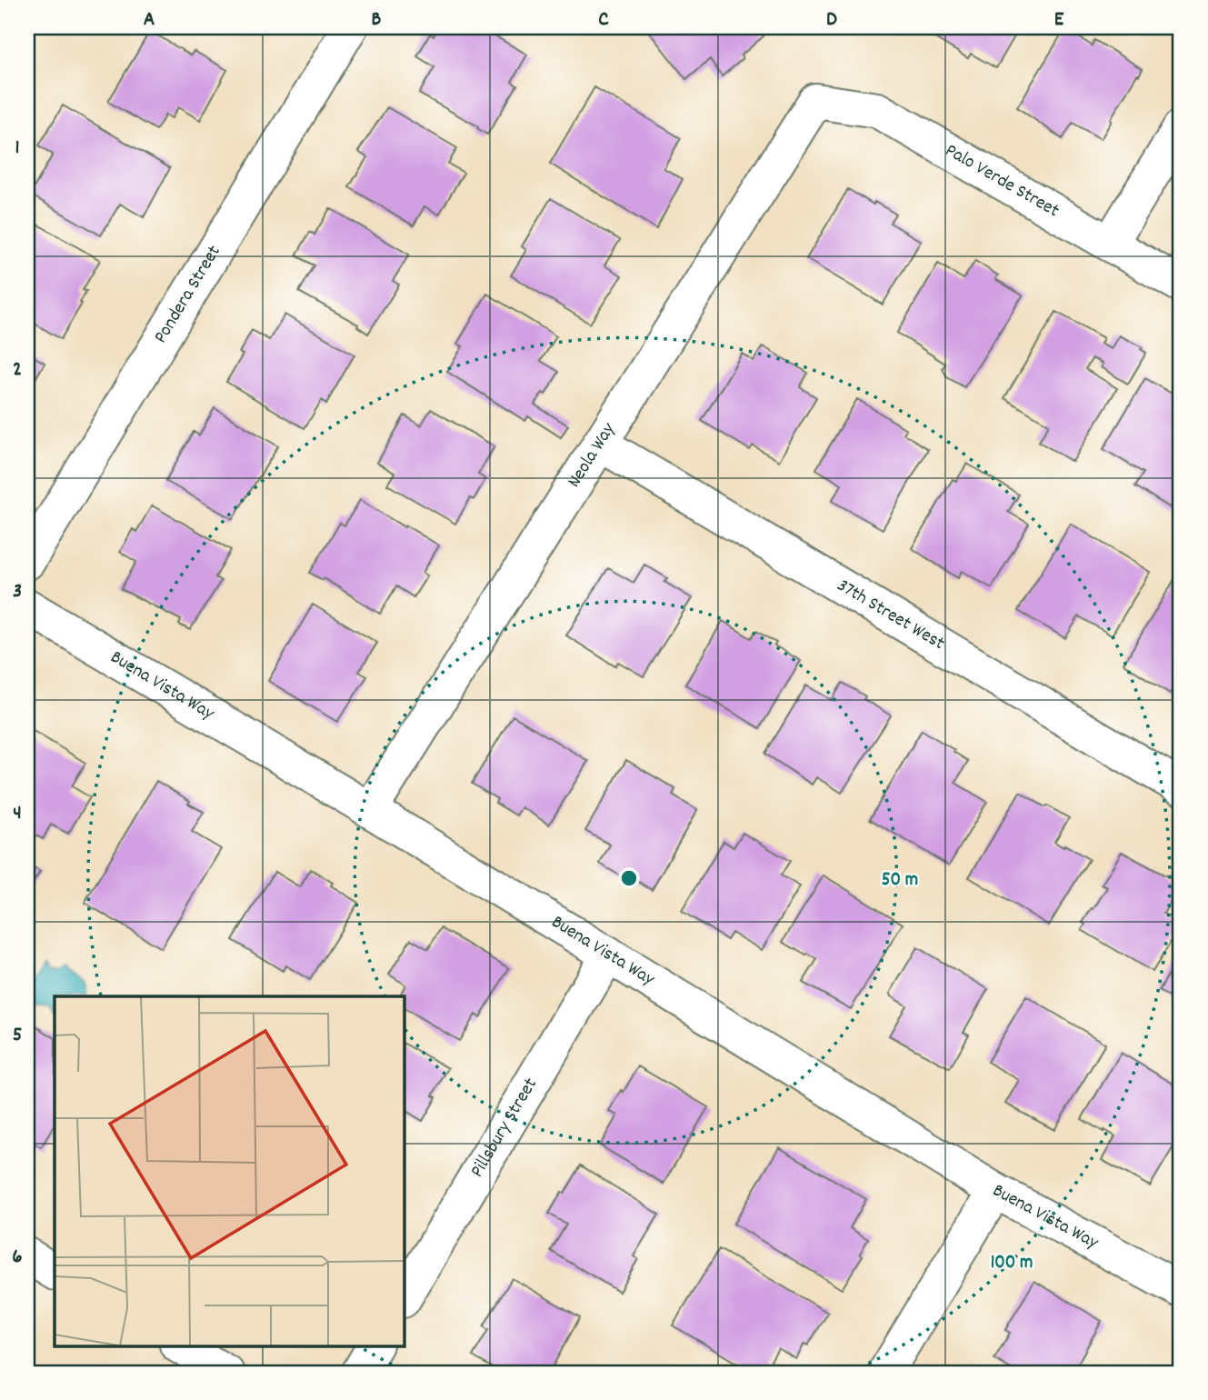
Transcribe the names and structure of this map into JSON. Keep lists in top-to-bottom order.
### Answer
{
  "streets": {
    "street": [
      "Palo Verde Street",
      "Pondera Street",
      "Neola Way",
      "37th Street West",
      "Buena Vista Way",
      "Pillsbury Street"
    ]
  },
  "crossings": [
    ["Palo Verde Street", "Neola Way"],
    ["Neola Way", "37th Street West"],
    ["Neola Way", "Buena Vista Way"],
    ["Buena Vista Way", "Pillsbury Street"]
  ],
  "grid": {
    "columns": [
      "A",
      "B",
      "C",
      "D",
      "E"
    ],
    "rows": [
      "1",
      "2",
      "3",
      "4",
      "5",
      "6"
    ]
  },
  "rings": ["50 m", "100 m"]
}
